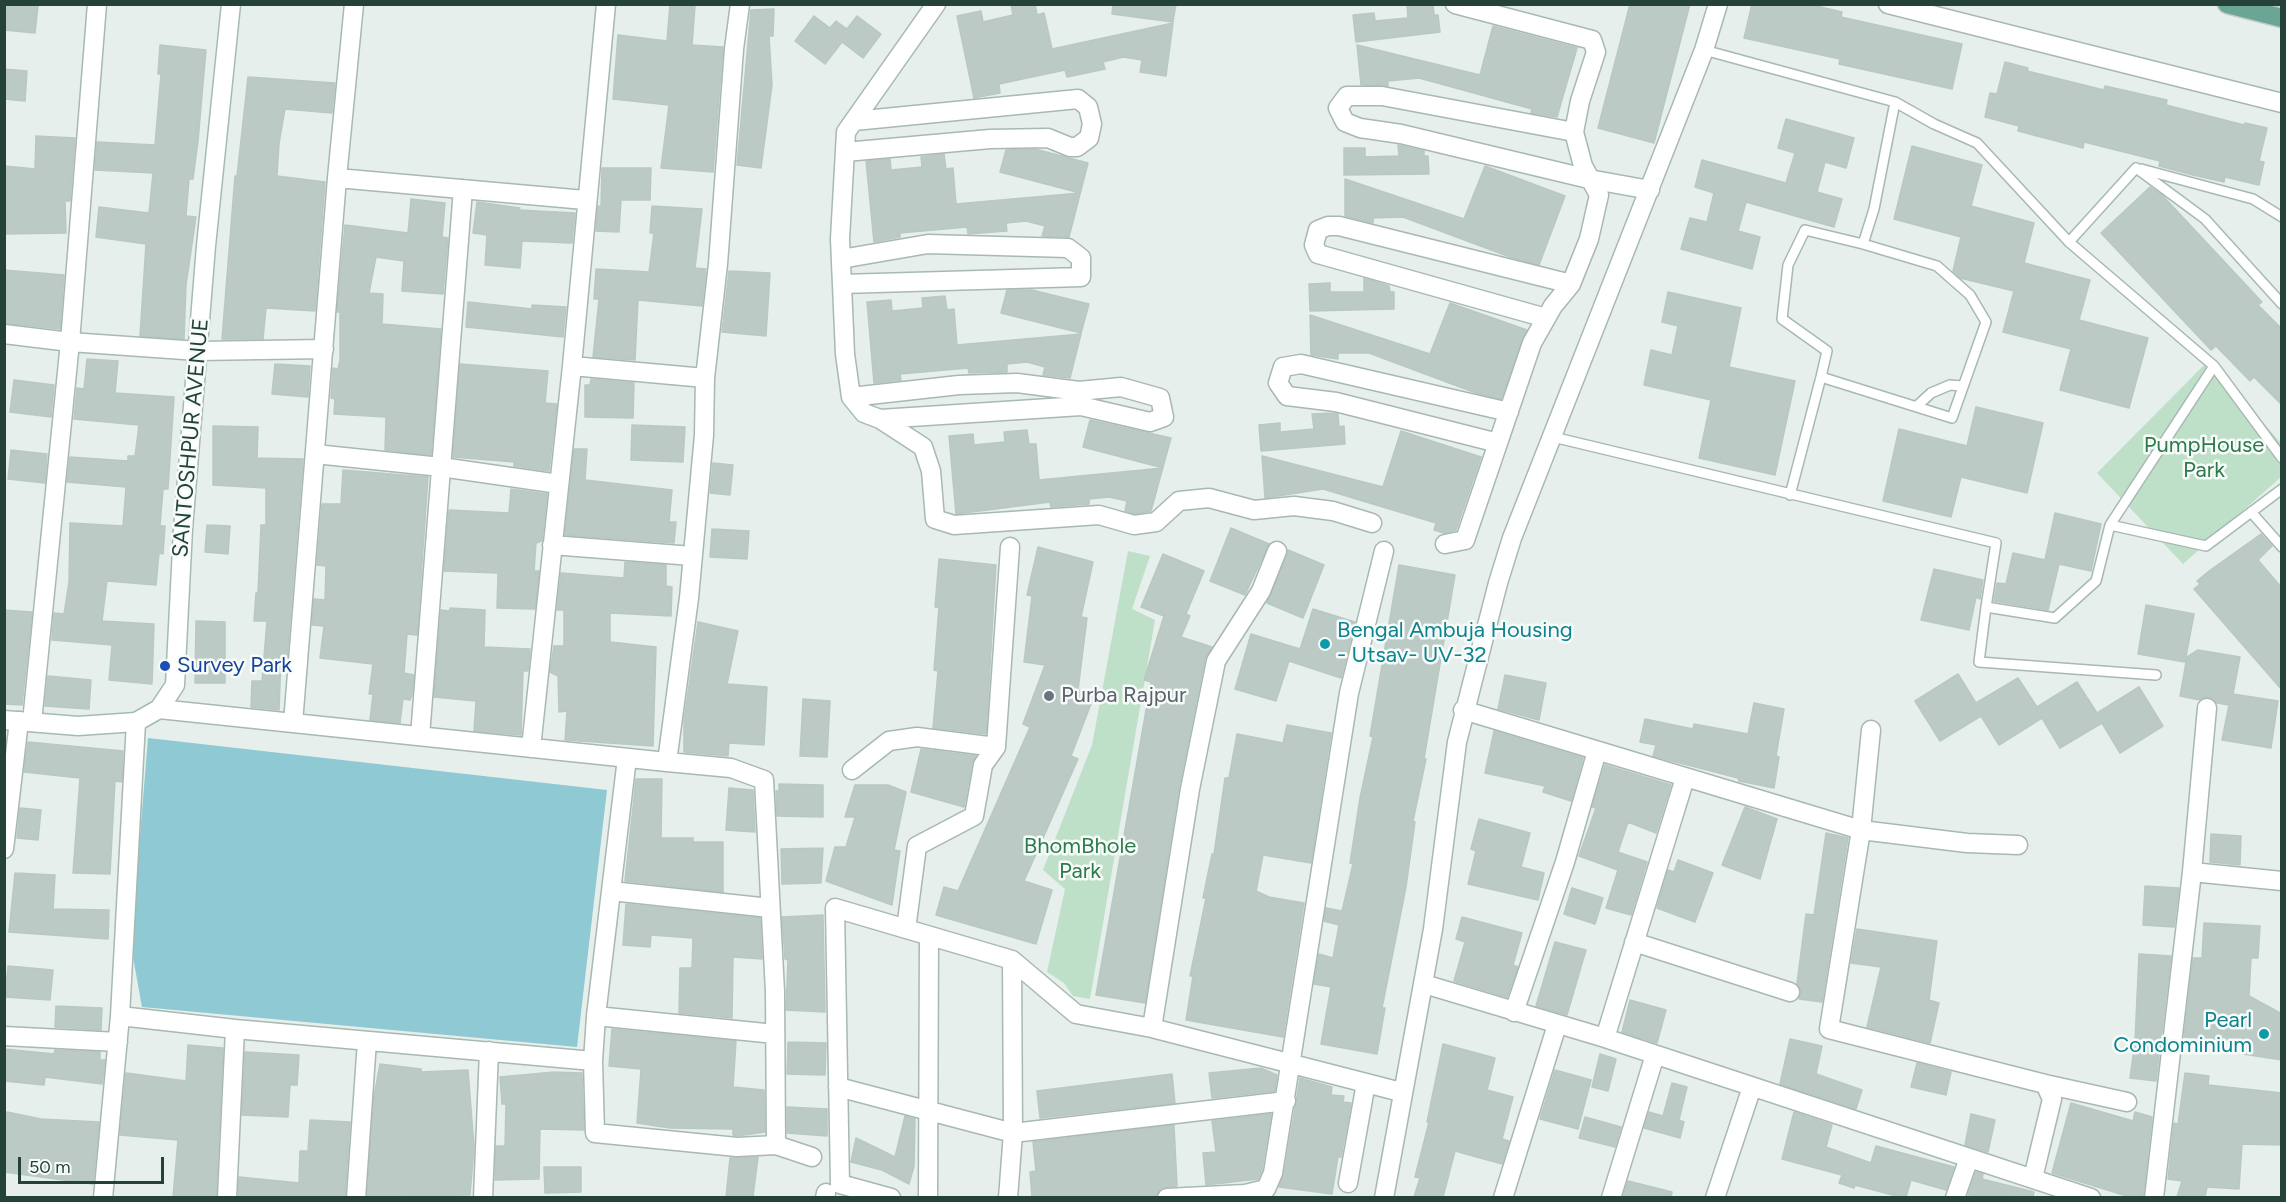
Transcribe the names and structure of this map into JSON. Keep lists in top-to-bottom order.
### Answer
{
  "streets": {
    "street": ["SANTOSHPUR AVENUE"]
  },
  "parks": ["PumpHouse Park", "BhomBhole Park"],
  "places": [
    "Bengal Ambuja Housing - Utsav- UV-32",
    "Survey Park",
    "Purba Rajpur",
    "Pearl Condominium"
  ],
  "scale_bar": "50 m"
}
